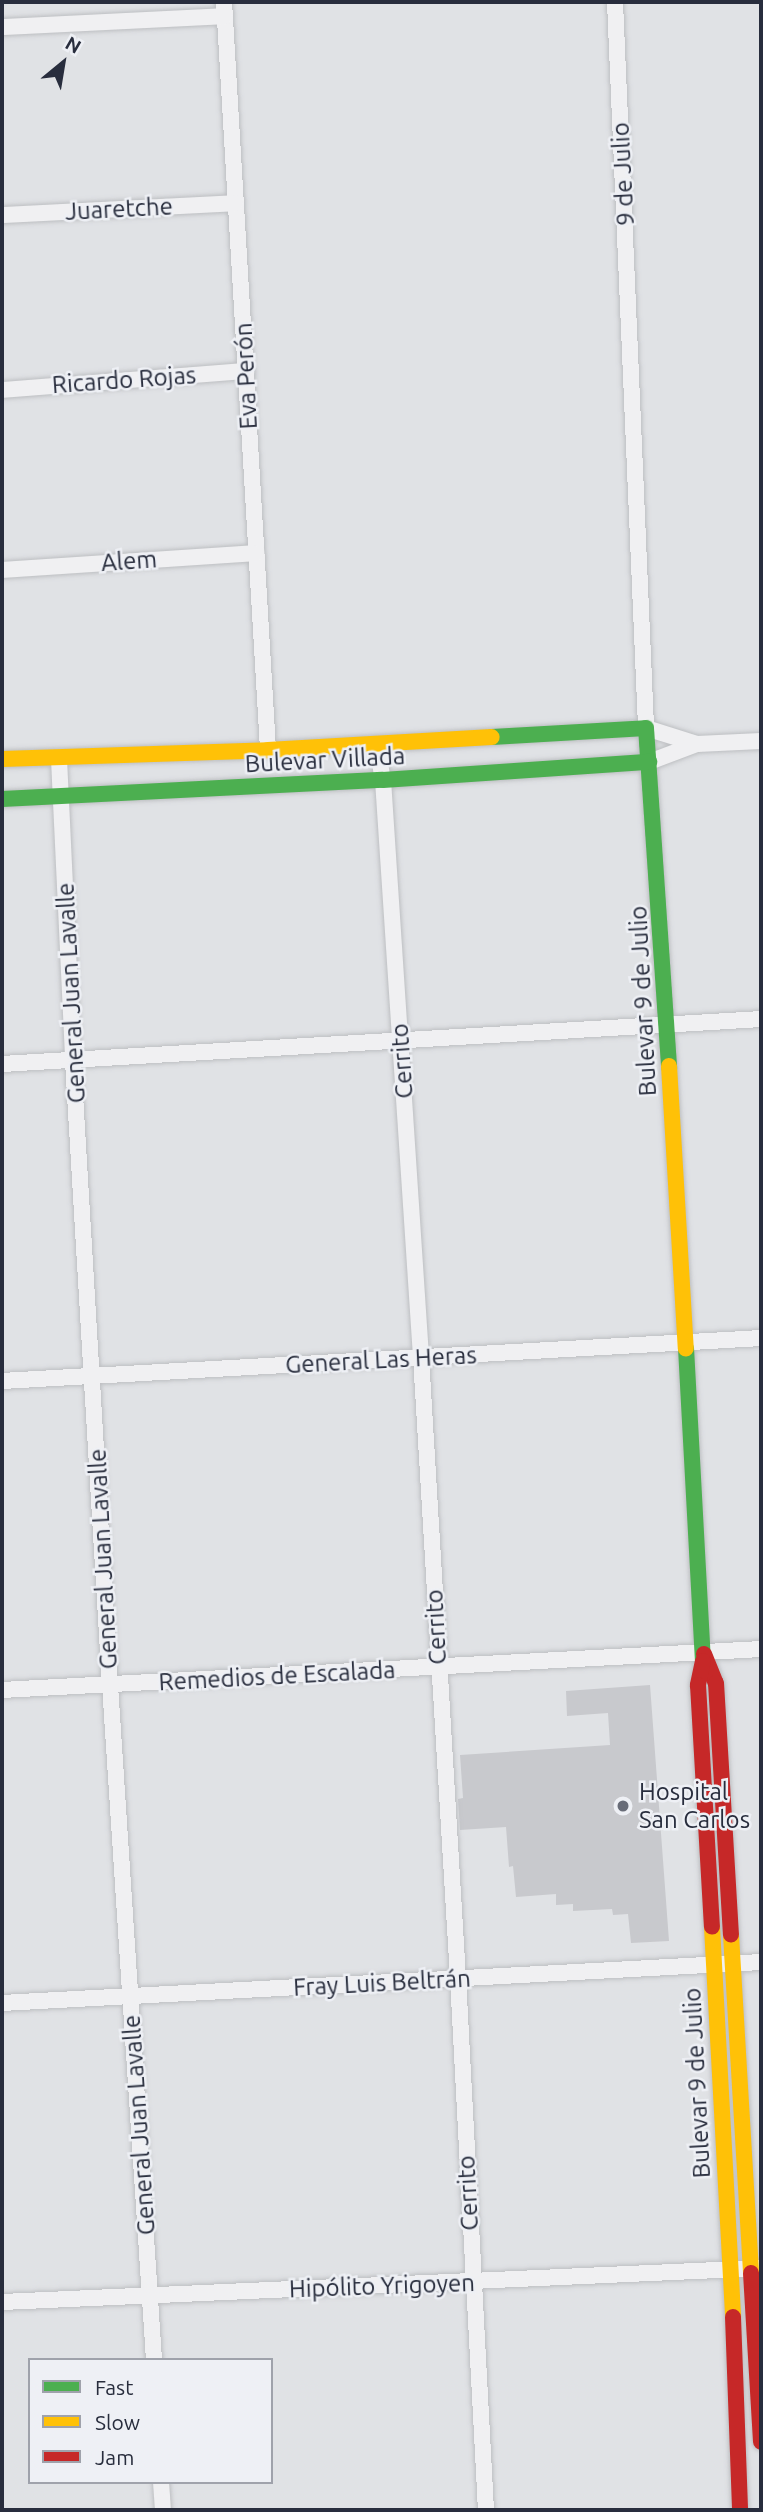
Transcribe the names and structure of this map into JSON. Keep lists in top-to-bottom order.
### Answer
{
  "streets": {
    "main road": ["Bulevar Villada", "Bulevar 9 de Julio"],
    "street": [
      "9 de Julio",
      "Juaretche",
      "Eva Perón",
      "Ricardo Rojas",
      "Alem",
      "General Juan Lavalle",
      "Cerrito",
      "General Las Heras",
      "Remedios de Escalada",
      "Fray Luis Beltrán",
      "Hipólito Yrigoyen"
    ]
  },
  "crossings": [
    ["9 de Julio", "Bulevar 9 de Julio"],
    ["Juaretche", "Eva Perón"],
    ["Eva Perón", "Ricardo Rojas"],
    ["Eva Perón", "Alem"],
    ["Eva Perón", "Bulevar Villada"],
    ["Bulevar Villada", "General Juan Lavalle"],
    ["Bulevar Villada", "Bulevar 9 de Julio"],
    ["Bulevar Villada", "Cerrito"],
    ["General Juan Lavalle", "General Las Heras"],
    ["General Juan Lavalle", "Remedios de Escalada"],
    ["General Juan Lavalle", "Fray Luis Beltrán"],
    ["General Juan Lavalle", "Hipólito Yrigoyen"],
    ["Bulevar 9 de Julio", "General Las Heras"],
    ["Bulevar 9 de Julio", "Remedios de Escalada"],
    ["Bulevar 9 de Julio", "Fray Luis Beltrán"],
    ["Bulevar 9 de Julio", "Hipólito Yrigoyen"],
    ["Cerrito", "General Las Heras"],
    ["Cerrito", "Remedios de Escalada"],
    ["Cerrito", "Fray Luis Beltrán"],
    ["Cerrito", "Hipólito Yrigoyen"]
  ],
  "places": ["Hospital San Carlos"],
  "legend": ["Fast", "Slow", "Jam"],
  "north": "top right"
}
